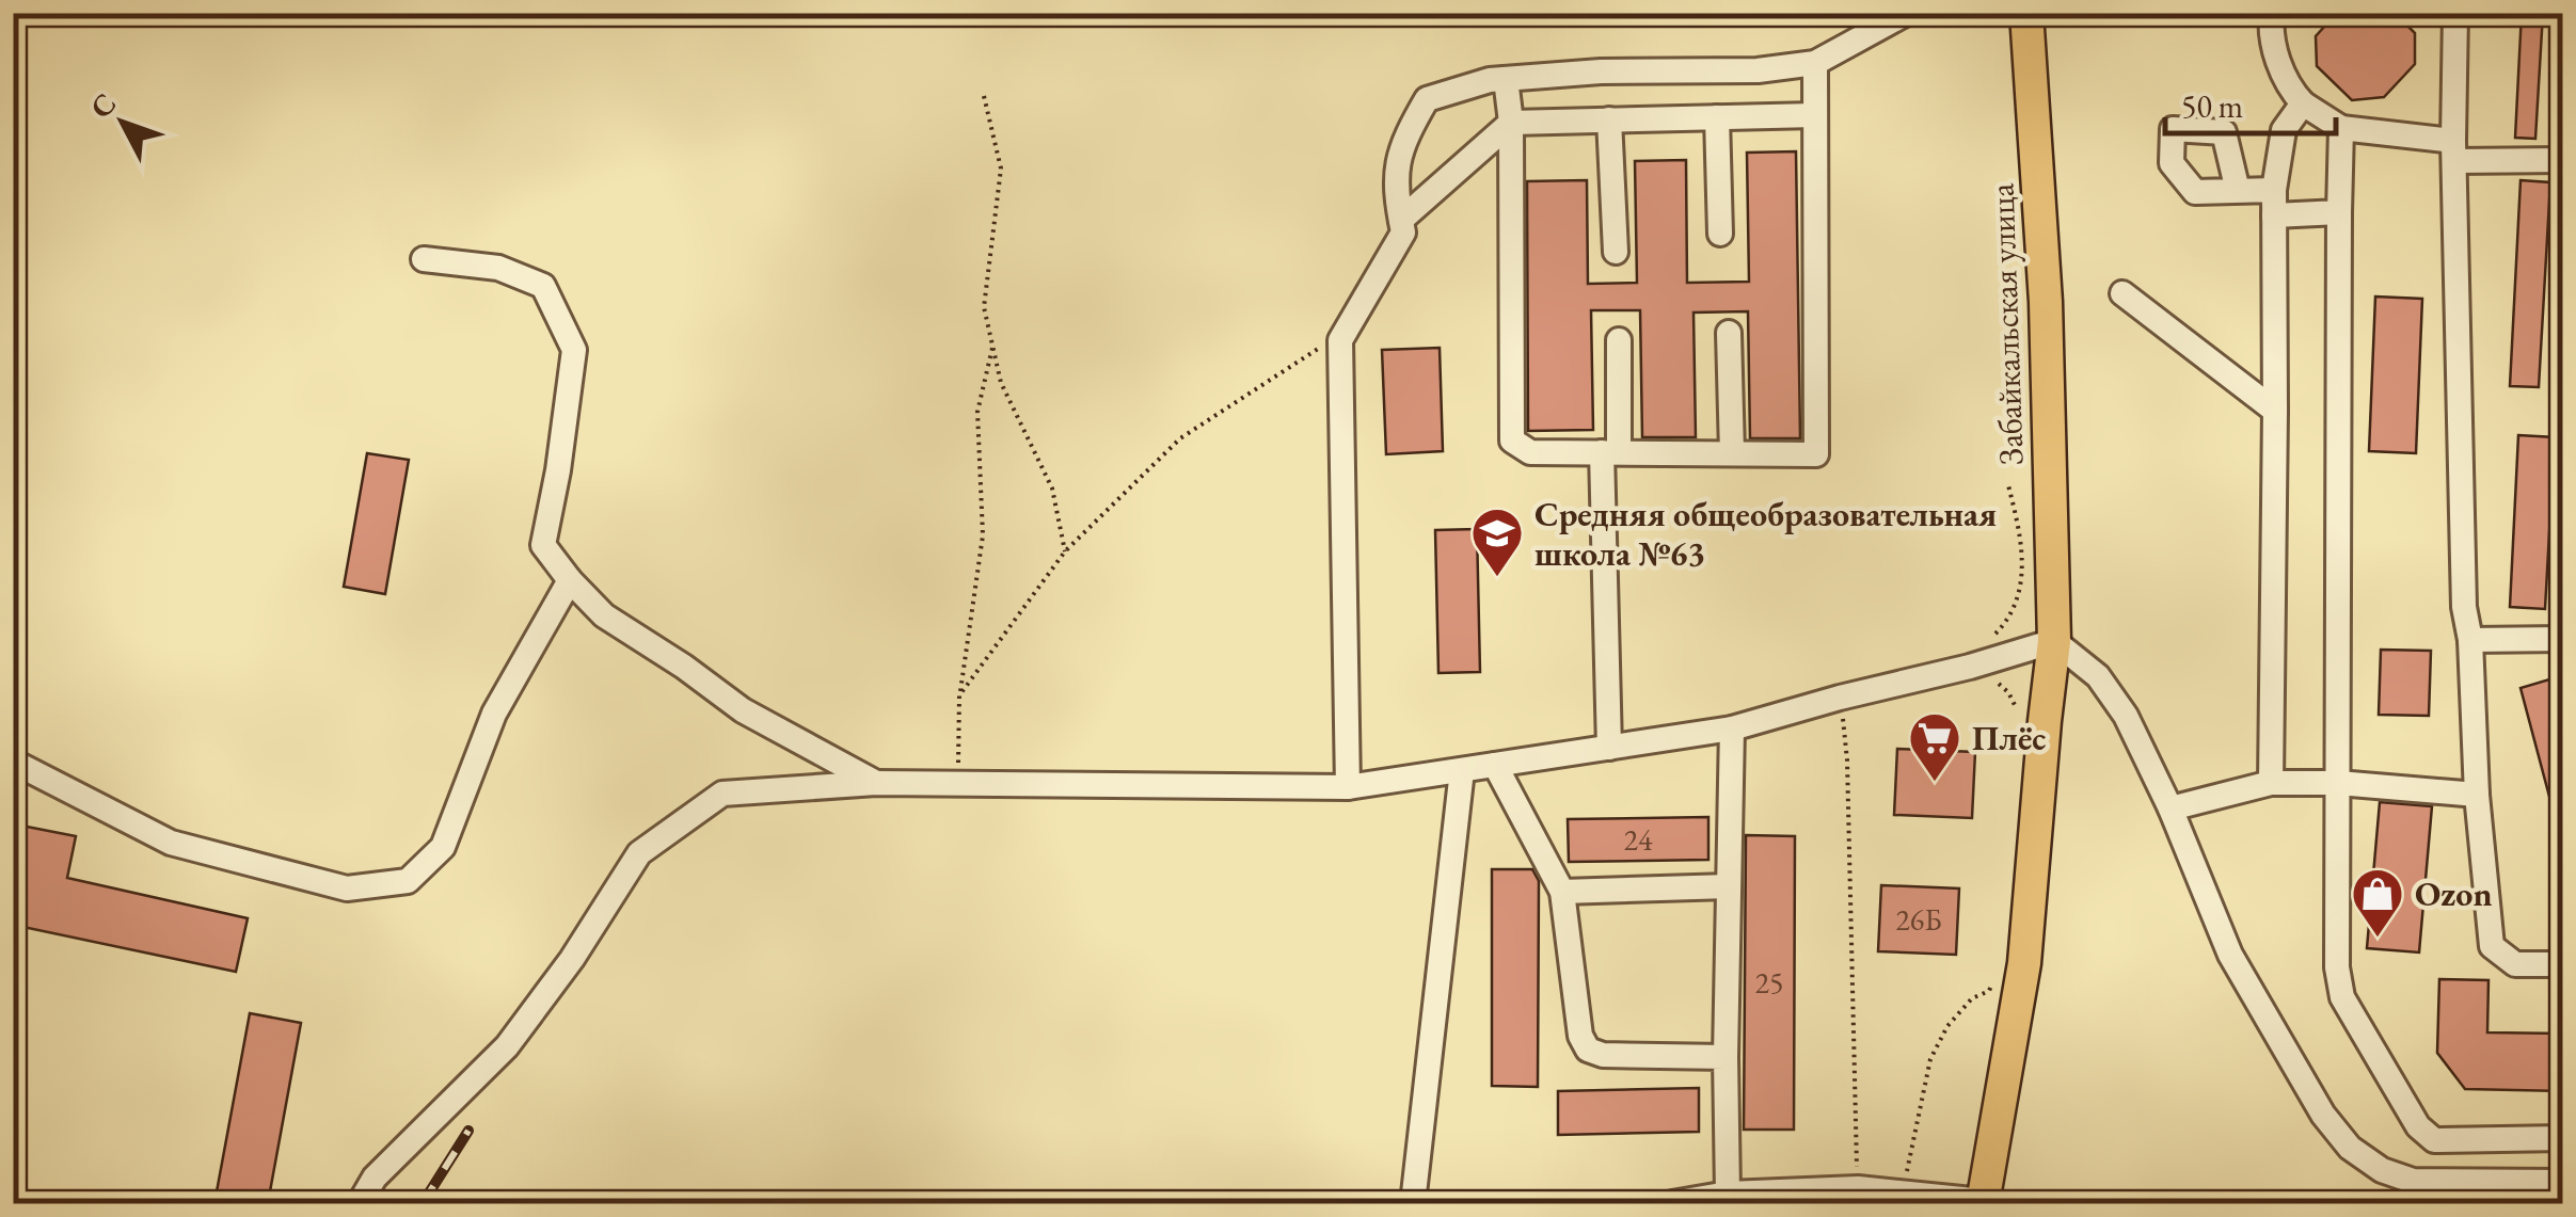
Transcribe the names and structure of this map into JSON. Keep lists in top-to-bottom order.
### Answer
{
  "streets": {
    "main road": ["Забайкальская улица"]
  },
  "places": {
    "school or university": ["Средняя общеобразовательная школа №63"],
    "supermarket": ["Плёс"],
    "shop": ["Ozon"]
  },
  "house_numbers": ["24", "26Б", "25"],
  "scale_bar": "50 m",
  "north": "top left"
}
